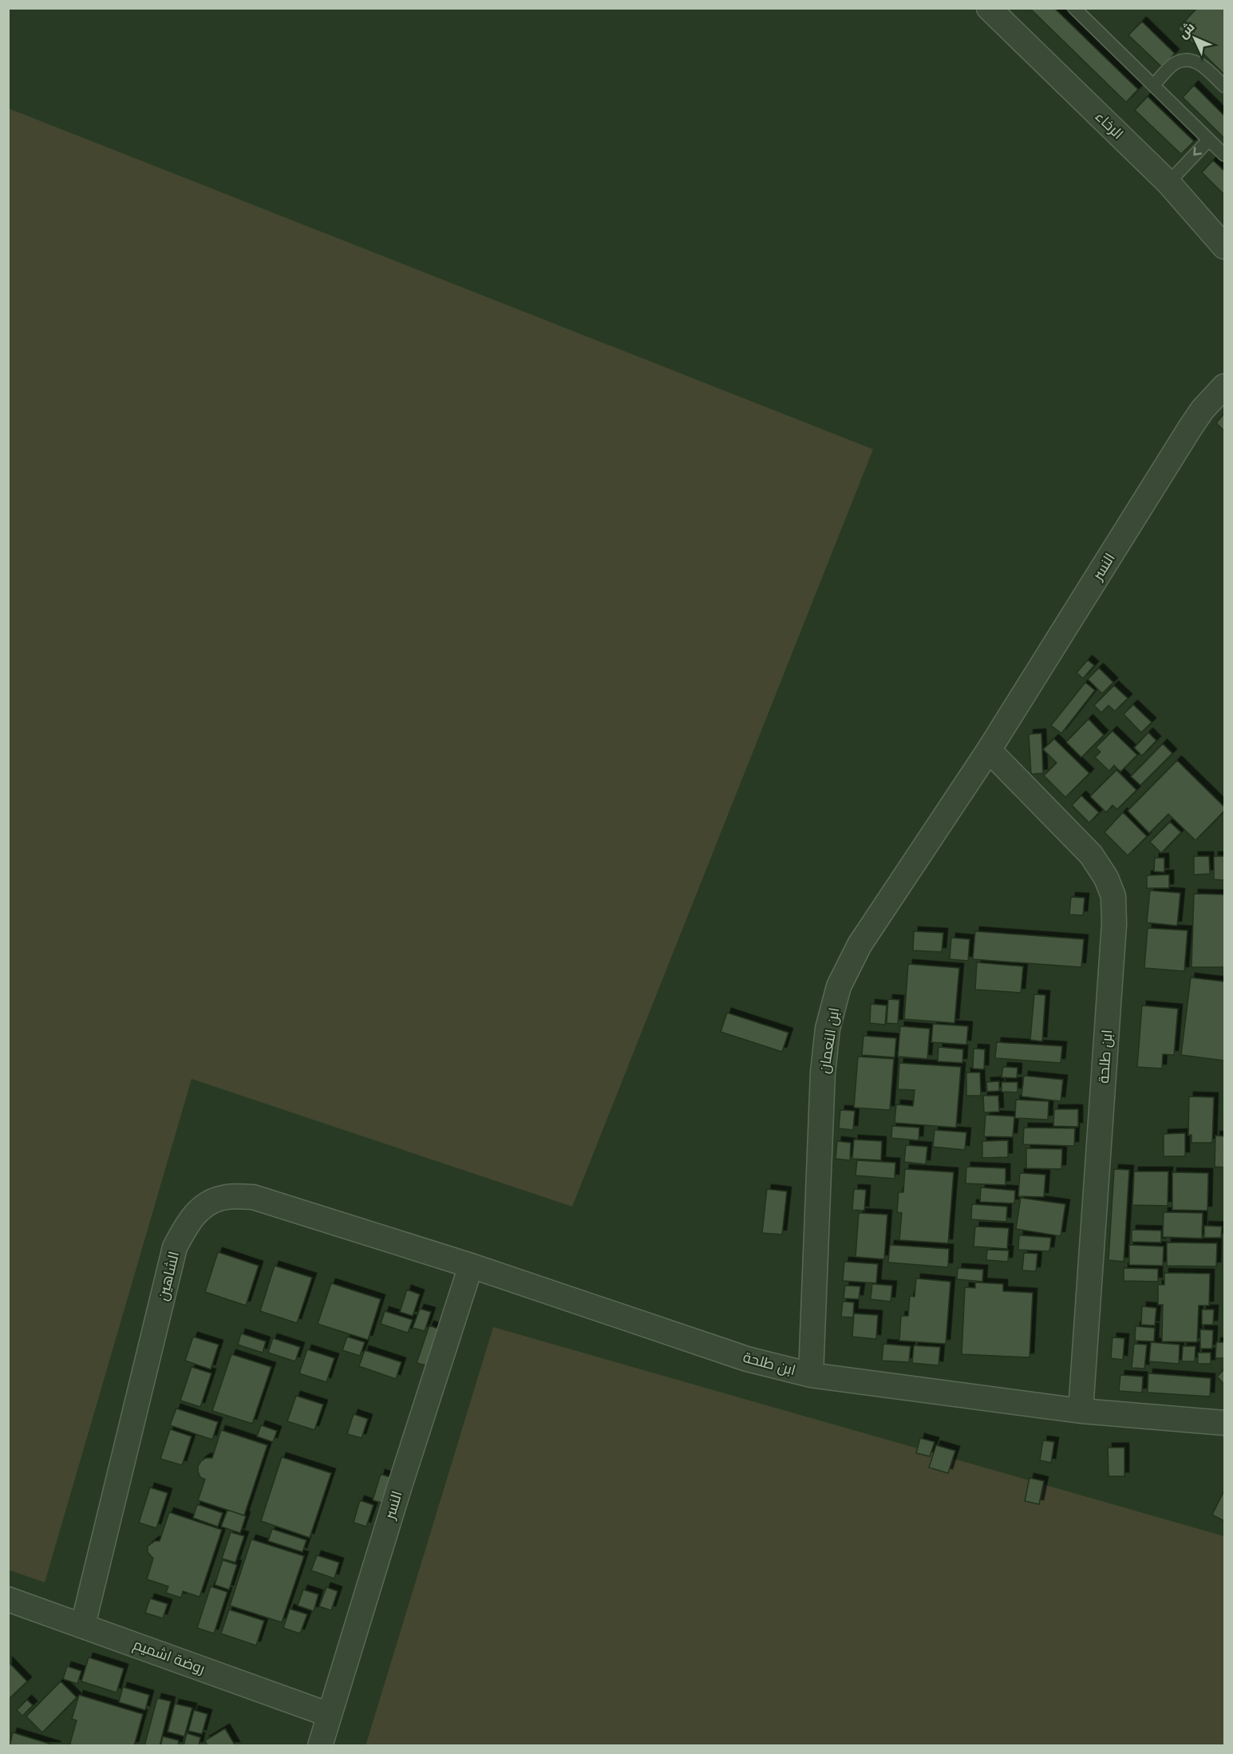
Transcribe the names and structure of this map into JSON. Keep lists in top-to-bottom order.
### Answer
{
  "streets": {
    "street": [
      "الرخاء",
      "النسر",
      "ابن النعمان",
      "ابن طلحة",
      "الشاهين",
      "روضة اشميم"
    ]
  },
  "crossings": [
    ["النسر", "ابن النعمان"],
    ["النسر", "ابن طلحة"],
    ["النسر", "الشاهين"],
    ["النسر", "روضة اشميم"],
    ["ابن النعمان", "ابن طلحة"],
    ["ابن طلحة", "الشاهين"],
    ["الشاهين", "روضة اشميم"]
  ],
  "north": "top left"
}
